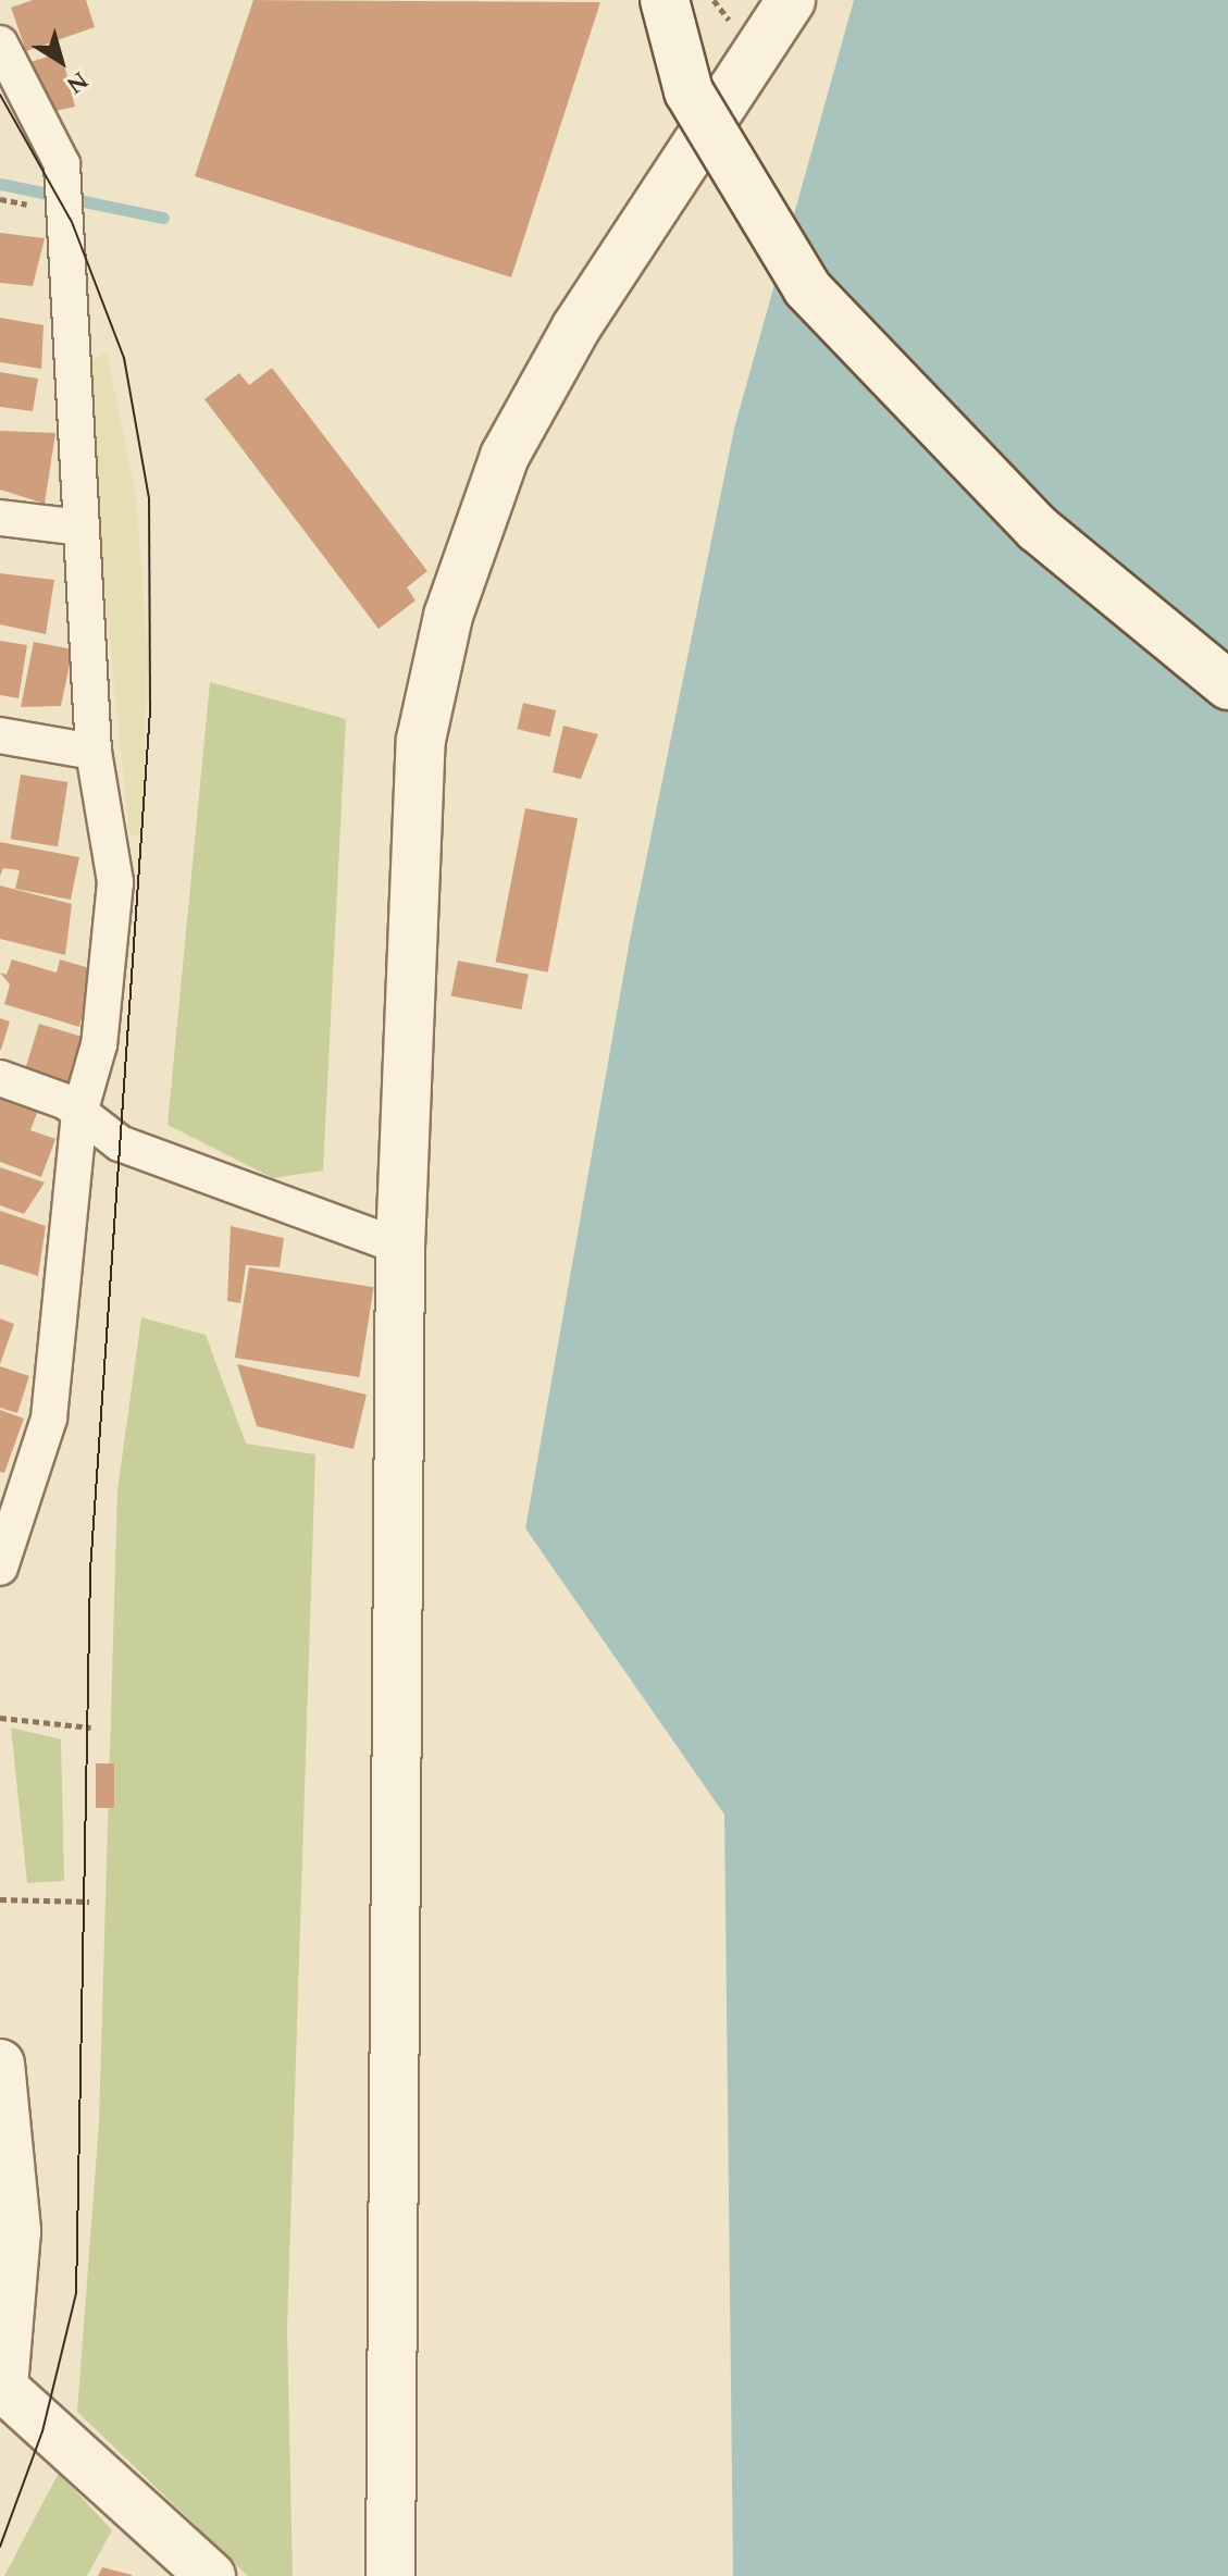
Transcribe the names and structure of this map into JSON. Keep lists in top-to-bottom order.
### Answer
{
  "north": "bottom right"
}
